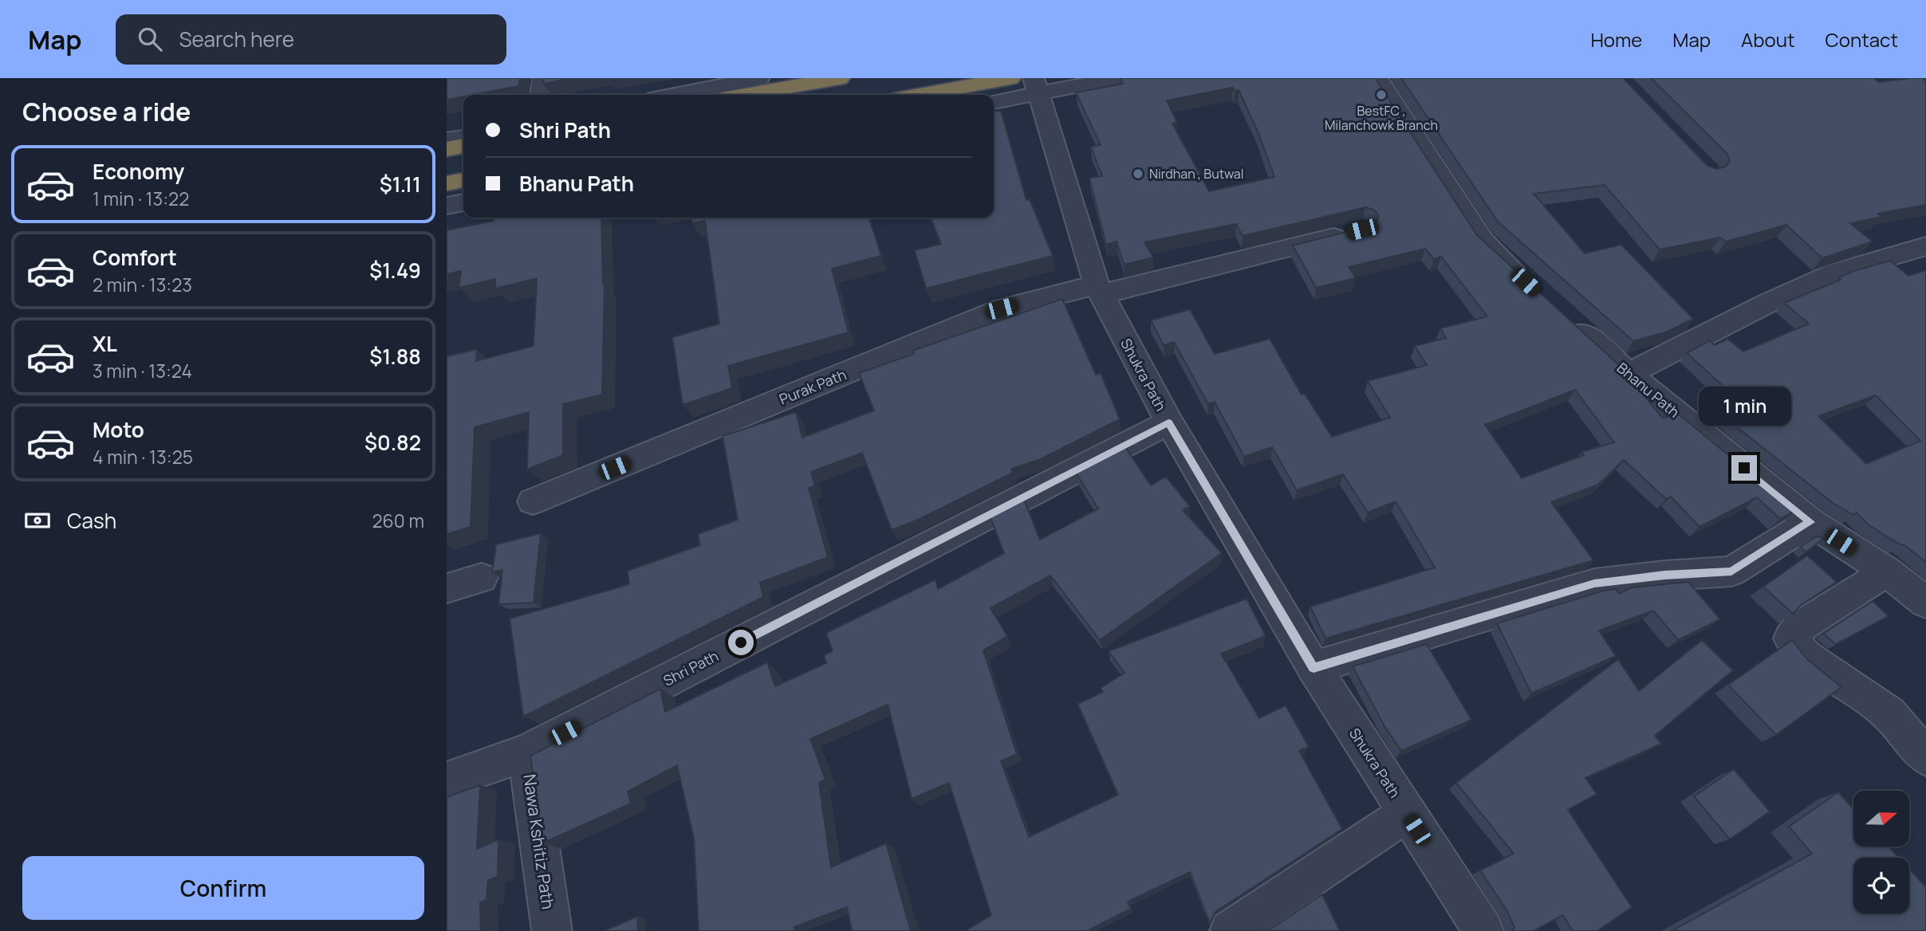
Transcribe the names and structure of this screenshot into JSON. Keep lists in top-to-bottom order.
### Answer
{
  "streets": {
    "street": [
      "Shukra Path",
      "Purak Path",
      "Bhanu Path",
      "Shri Path",
      "Nawa Kshitiz Path"
    ]
  },
  "crossings": [
    ["Shukra Path", "Purak Path"],
    ["Shukra Path", "Shri Path"],
    ["Shri Path", "Nawa Kshitiz Path"]
  ],
  "places": ["BestFC , Milanchowk Branch", "Nirdhan , Butwal"],
  "north": "right",
  "page": {
    "header": "Map",
    "search": "Search here",
    "nav": [
      "Home",
      "Map",
      "About",
      "Contact"
    ],
    "heading": "Choose a ride",
    "banner": ["Shri Path", "Bhanu Path"],
    "list": [
      {
        "name": "Economy",
        "note": "1 min · 13:22",
        "value": "$1.11"
      },
      {
        "name": "Comfort",
        "note": "2 min · 13:23",
        "value": "$1.49"
      },
      {
        "name": "XL",
        "note": "3 min · 13:24",
        "value": "$1.88"
      },
      {
        "name": "Moto",
        "note": "4 min · 13:25",
        "value": "$0.82"
      }
    ],
    "bubble": "1 min",
    "pay": ["Cash", "260 m"],
    "buttons": "Confirm"
  }
}
